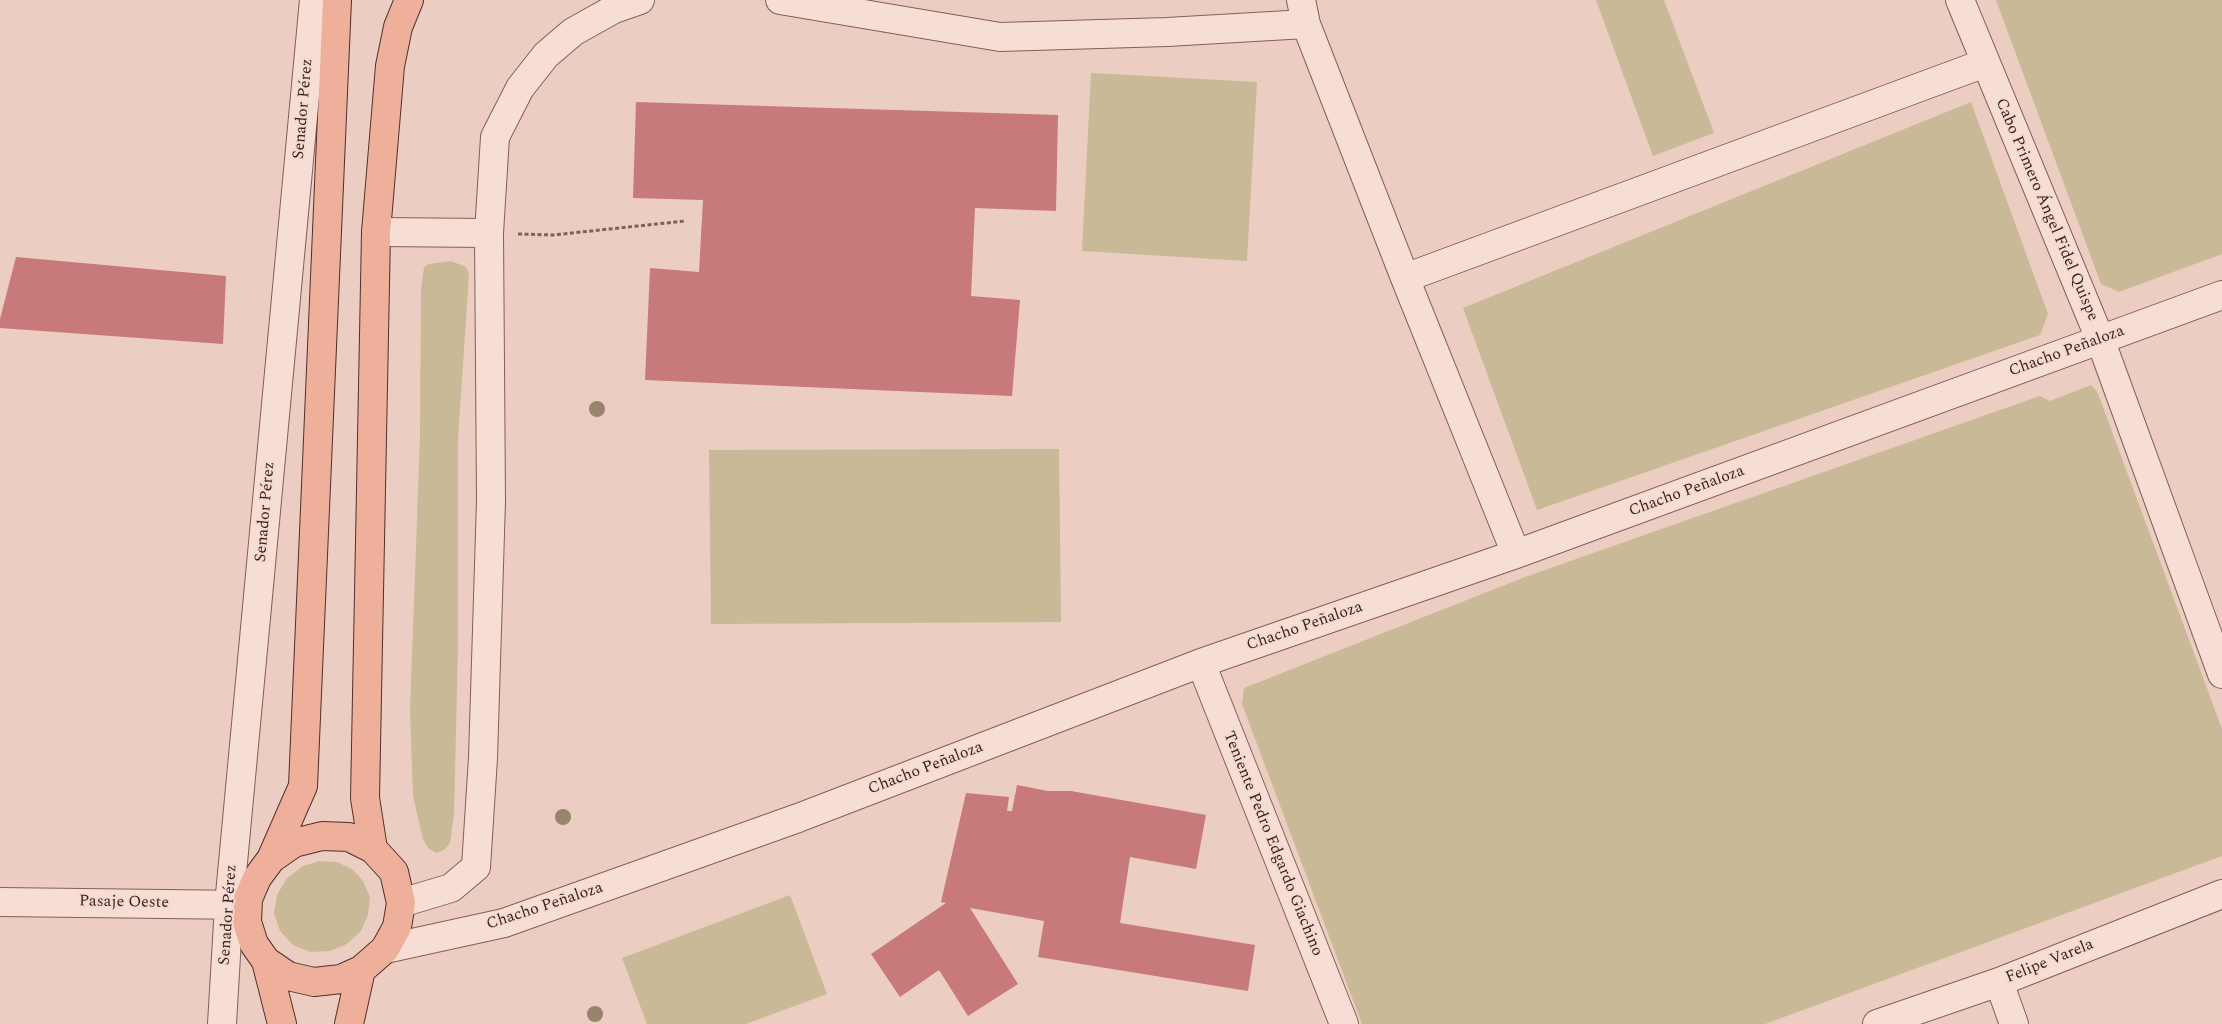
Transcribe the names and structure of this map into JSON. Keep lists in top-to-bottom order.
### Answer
{
  "streets": {
    "street": [
      "Senador Pérez",
      "Cabo Primero Ángel Fidel Quispe",
      "Chacho Peñaloza",
      "Teniente Pedro Edgardo Giachino",
      "Pasaje Oeste",
      "Felipe Varela"
    ]
  },
  "crossings": [
    ["Senador Pérez", "Chacho Peñaloza"],
    ["Senador Pérez", "Pasaje Oeste"],
    ["Cabo Primero Ángel Fidel Quispe", "Chacho Peñaloza"],
    ["Chacho Peñaloza", "Teniente Pedro Edgardo Giachino"],
    ["Chacho Peñaloza", "Pasaje Oeste"]
  ]
}
